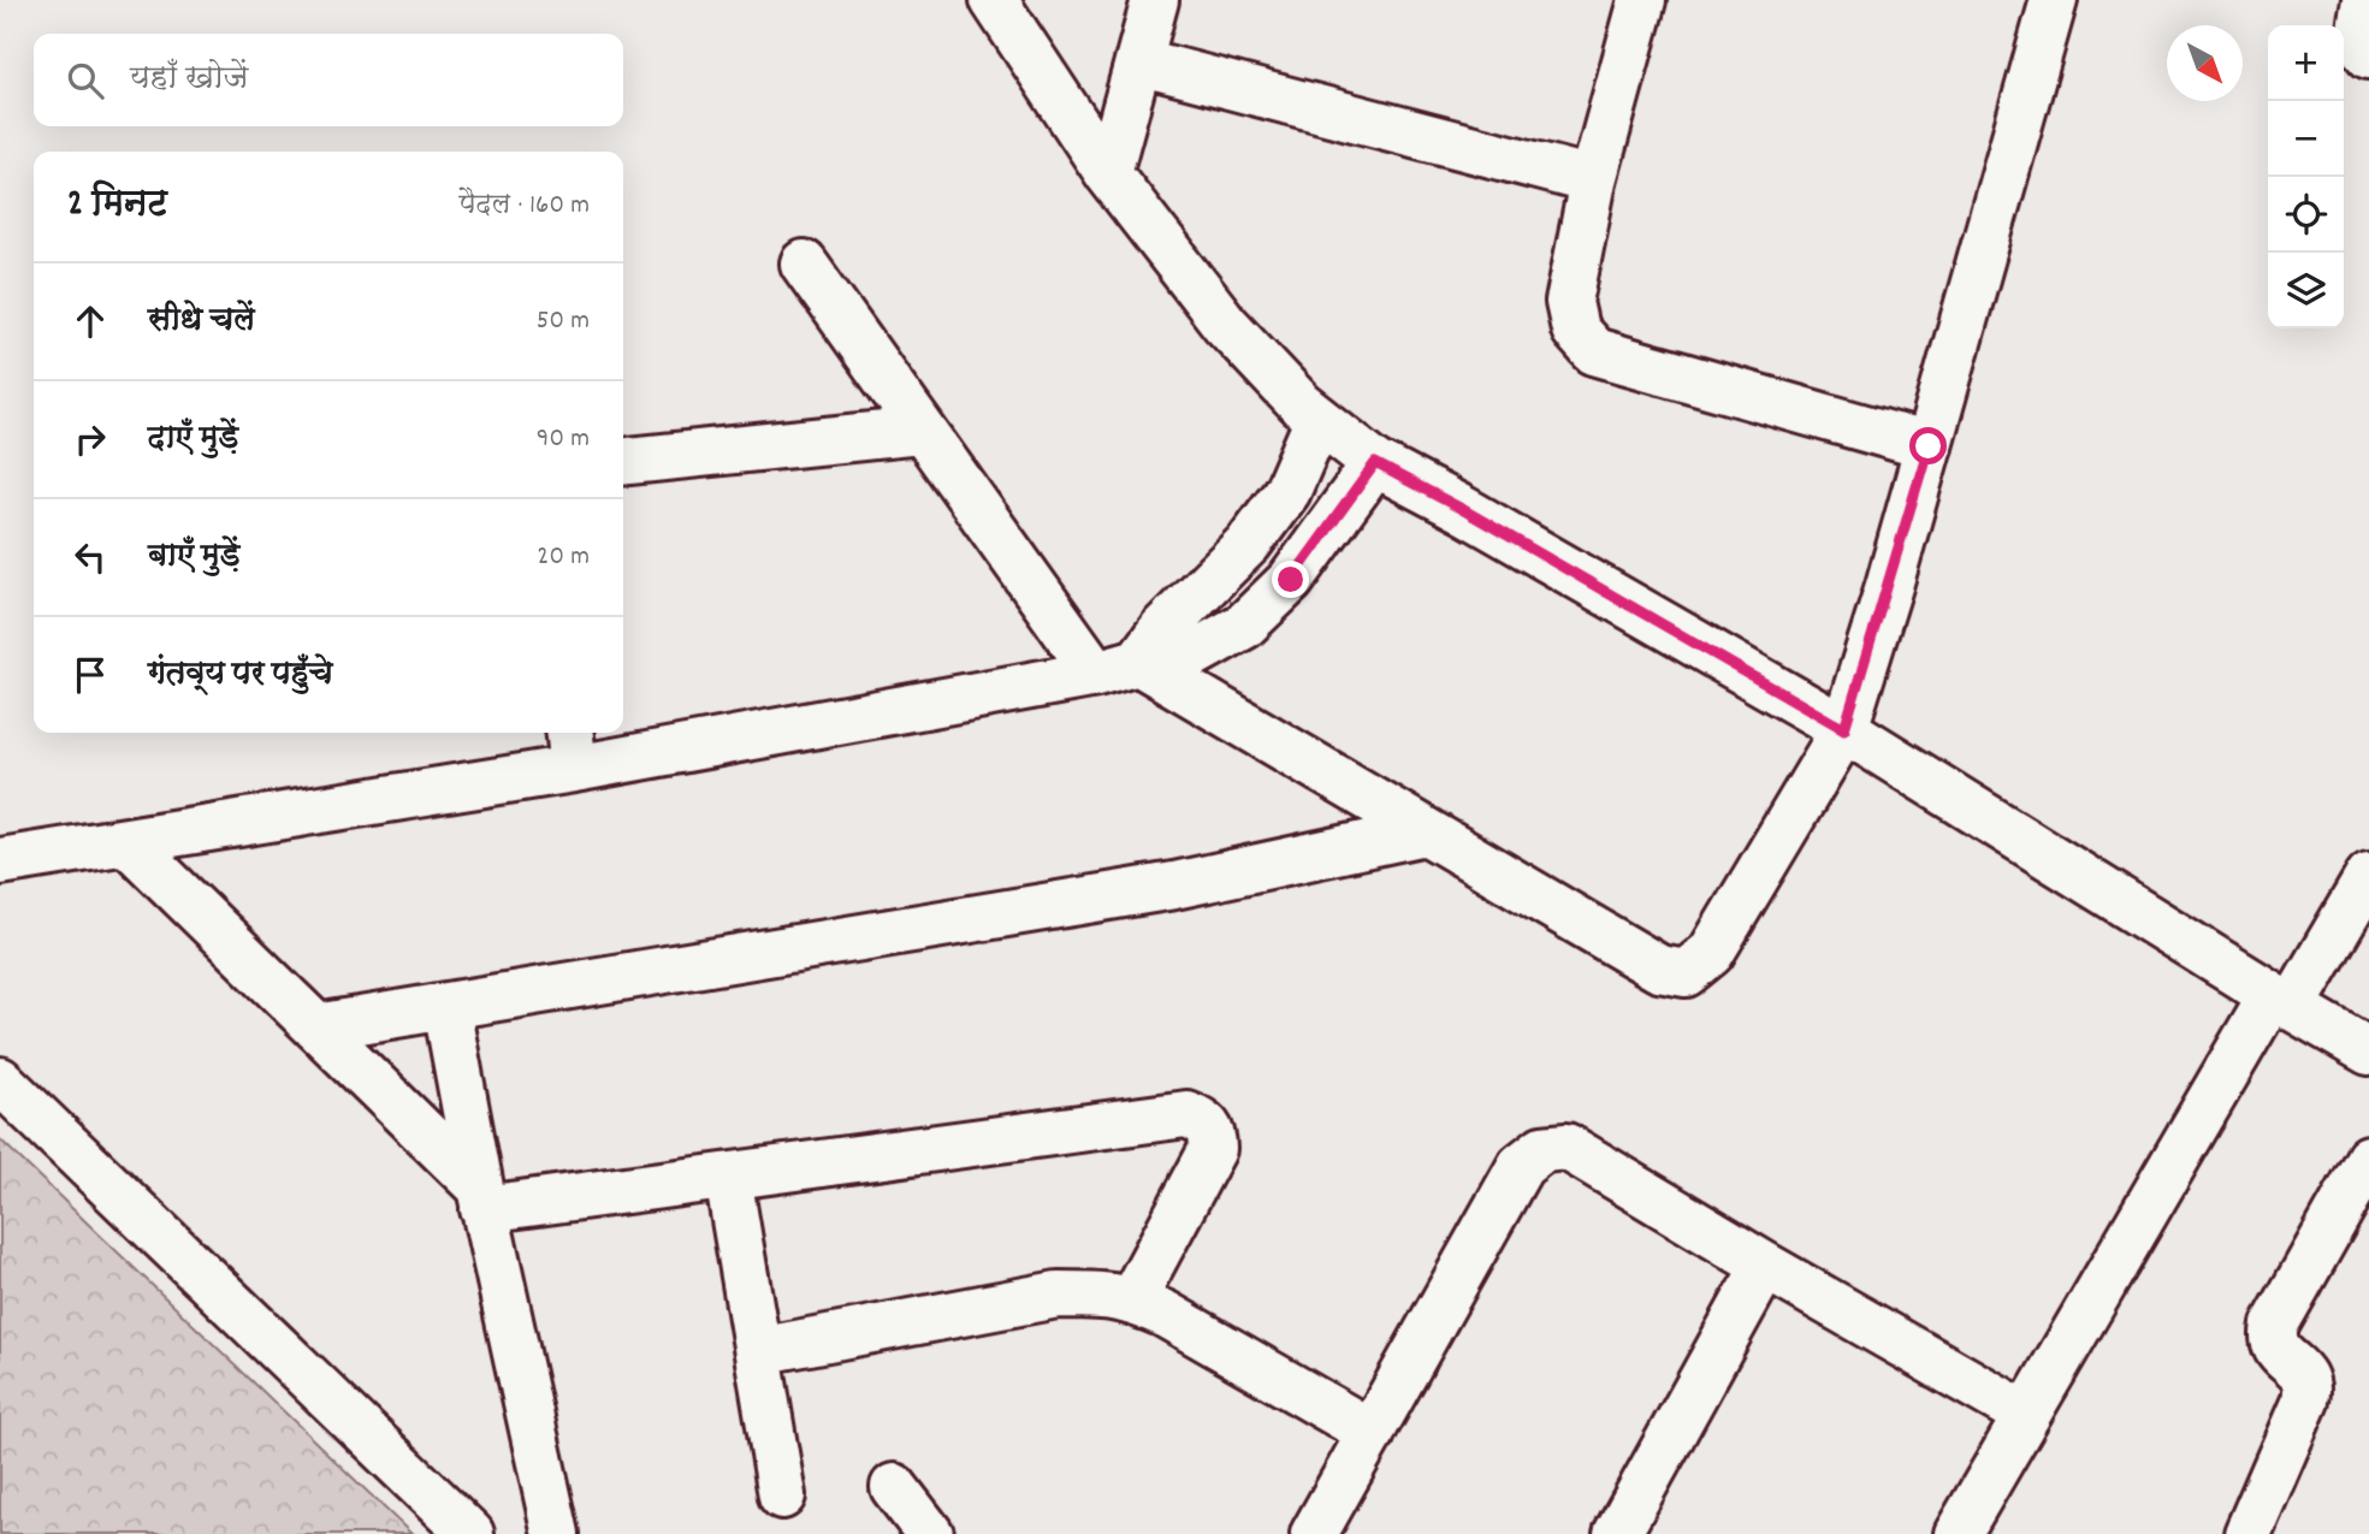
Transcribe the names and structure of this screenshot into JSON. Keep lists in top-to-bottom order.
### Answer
{
  "north": "bottom right",
  "page": {
    "map_buttons": ["+", "−"],
    "search": "यहाँ खोजें",
    "heading": ["2 मिनट", "पैदल · 160 m"],
    "list": [
      ["सीधे चलें", "50 m"],
      ["दाएँ मुड़ें", "90 m"],
      ["बाएँ मुड़ें", "20 m"],
      "गंतव्य पर पहुँचे"
    ]
  }
}
